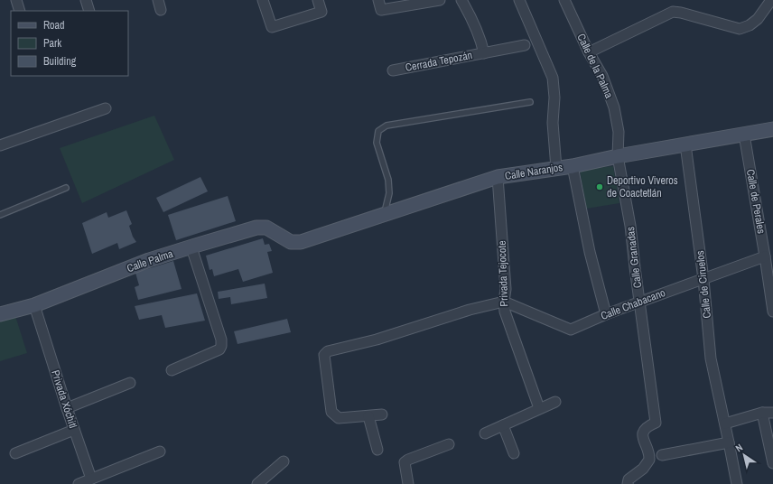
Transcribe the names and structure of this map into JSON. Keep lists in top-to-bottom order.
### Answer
{
  "streets": {
    "street": [
      "Cerrada Tepozán",
      "Calle de la Palma",
      "Calle Naranjos",
      "Calle de Perales",
      "Calle Granadas",
      "Calle Palma",
      "Privada Tejocote",
      "Calle de Ciruelos",
      "Calle Chabacano",
      "Privada Xóchitl"
    ]
  },
  "crossings": [
    ["Calle de la Palma", "Calle Naranjos"],
    ["Calle de la Palma", "Calle Granadas"],
    ["Calle Naranjos", "Calle de Perales"],
    ["Calle Naranjos", "Calle Granadas"],
    ["Calle Naranjos", "Calle Palma"],
    ["Calle Naranjos", "Privada Tejocote"],
    ["Calle Naranjos", "Calle de Ciruelos"],
    ["Calle de Perales", "Calle Chabacano"],
    ["Calle Granadas", "Calle Chabacano"],
    ["Calle Palma", "Privada Xóchitl"],
    ["Privada Tejocote", "Calle Chabacano"],
    ["Calle de Ciruelos", "Calle Chabacano"]
  ],
  "places": ["Deportivo Viveros de Coactetlán"],
  "legend": ["Road", "Park", "Building"],
  "north": "top left"
}
